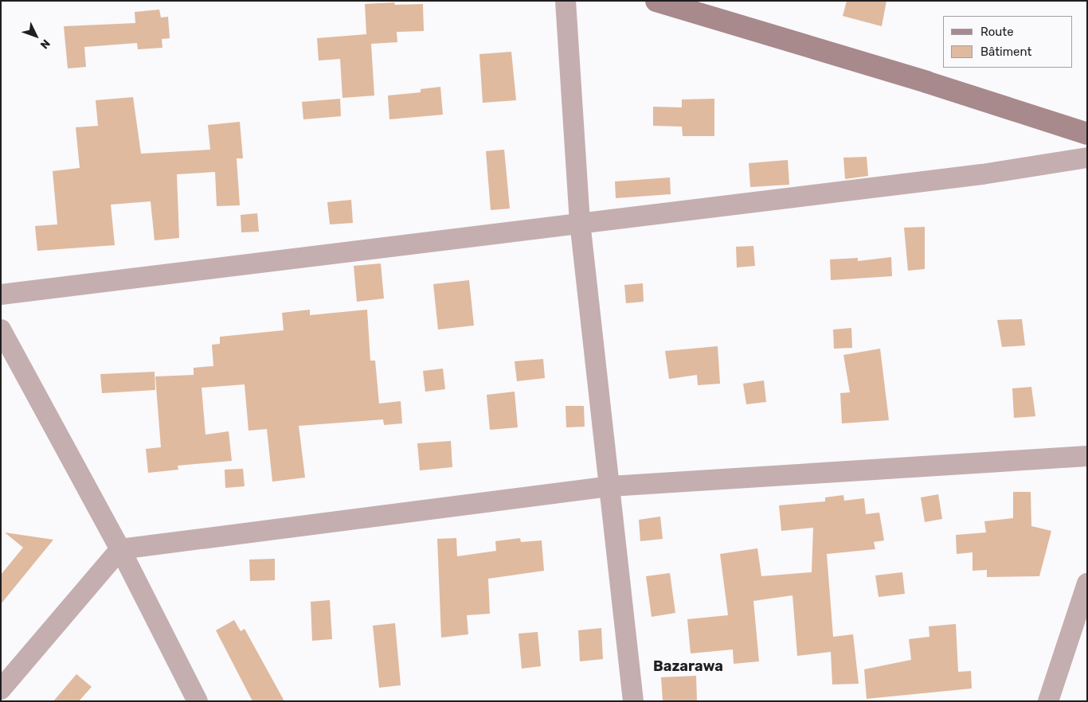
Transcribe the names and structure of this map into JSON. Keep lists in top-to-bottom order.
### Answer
{
  "districts": ["Bazarawa"],
  "legend": ["Route", "Bâtiment"],
  "north": "bottom right"
}
